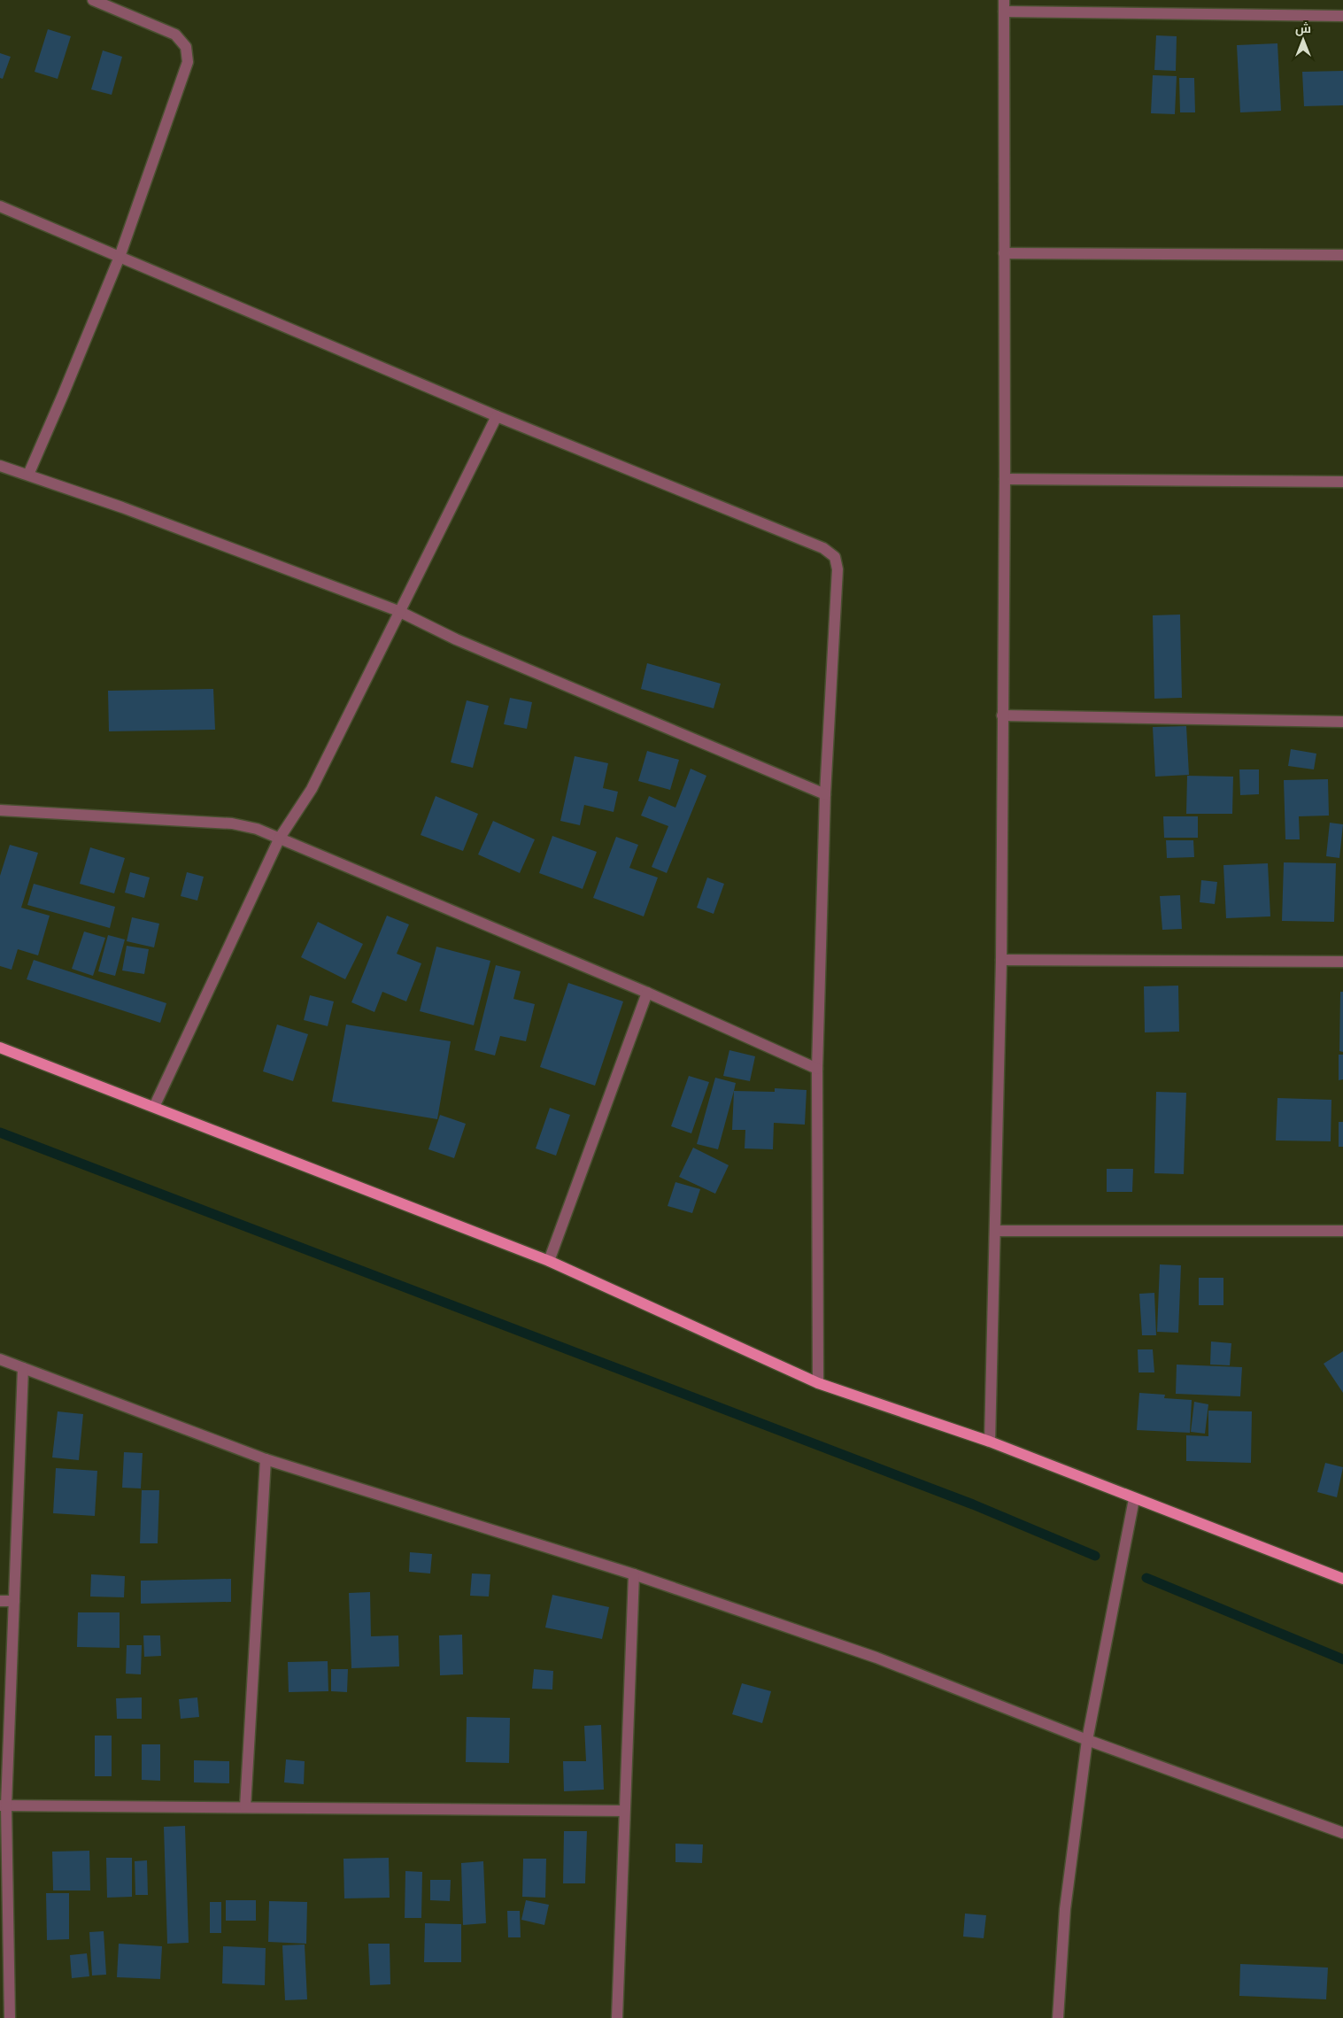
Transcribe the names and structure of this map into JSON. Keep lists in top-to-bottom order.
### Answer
{
  "north": "top"
}
